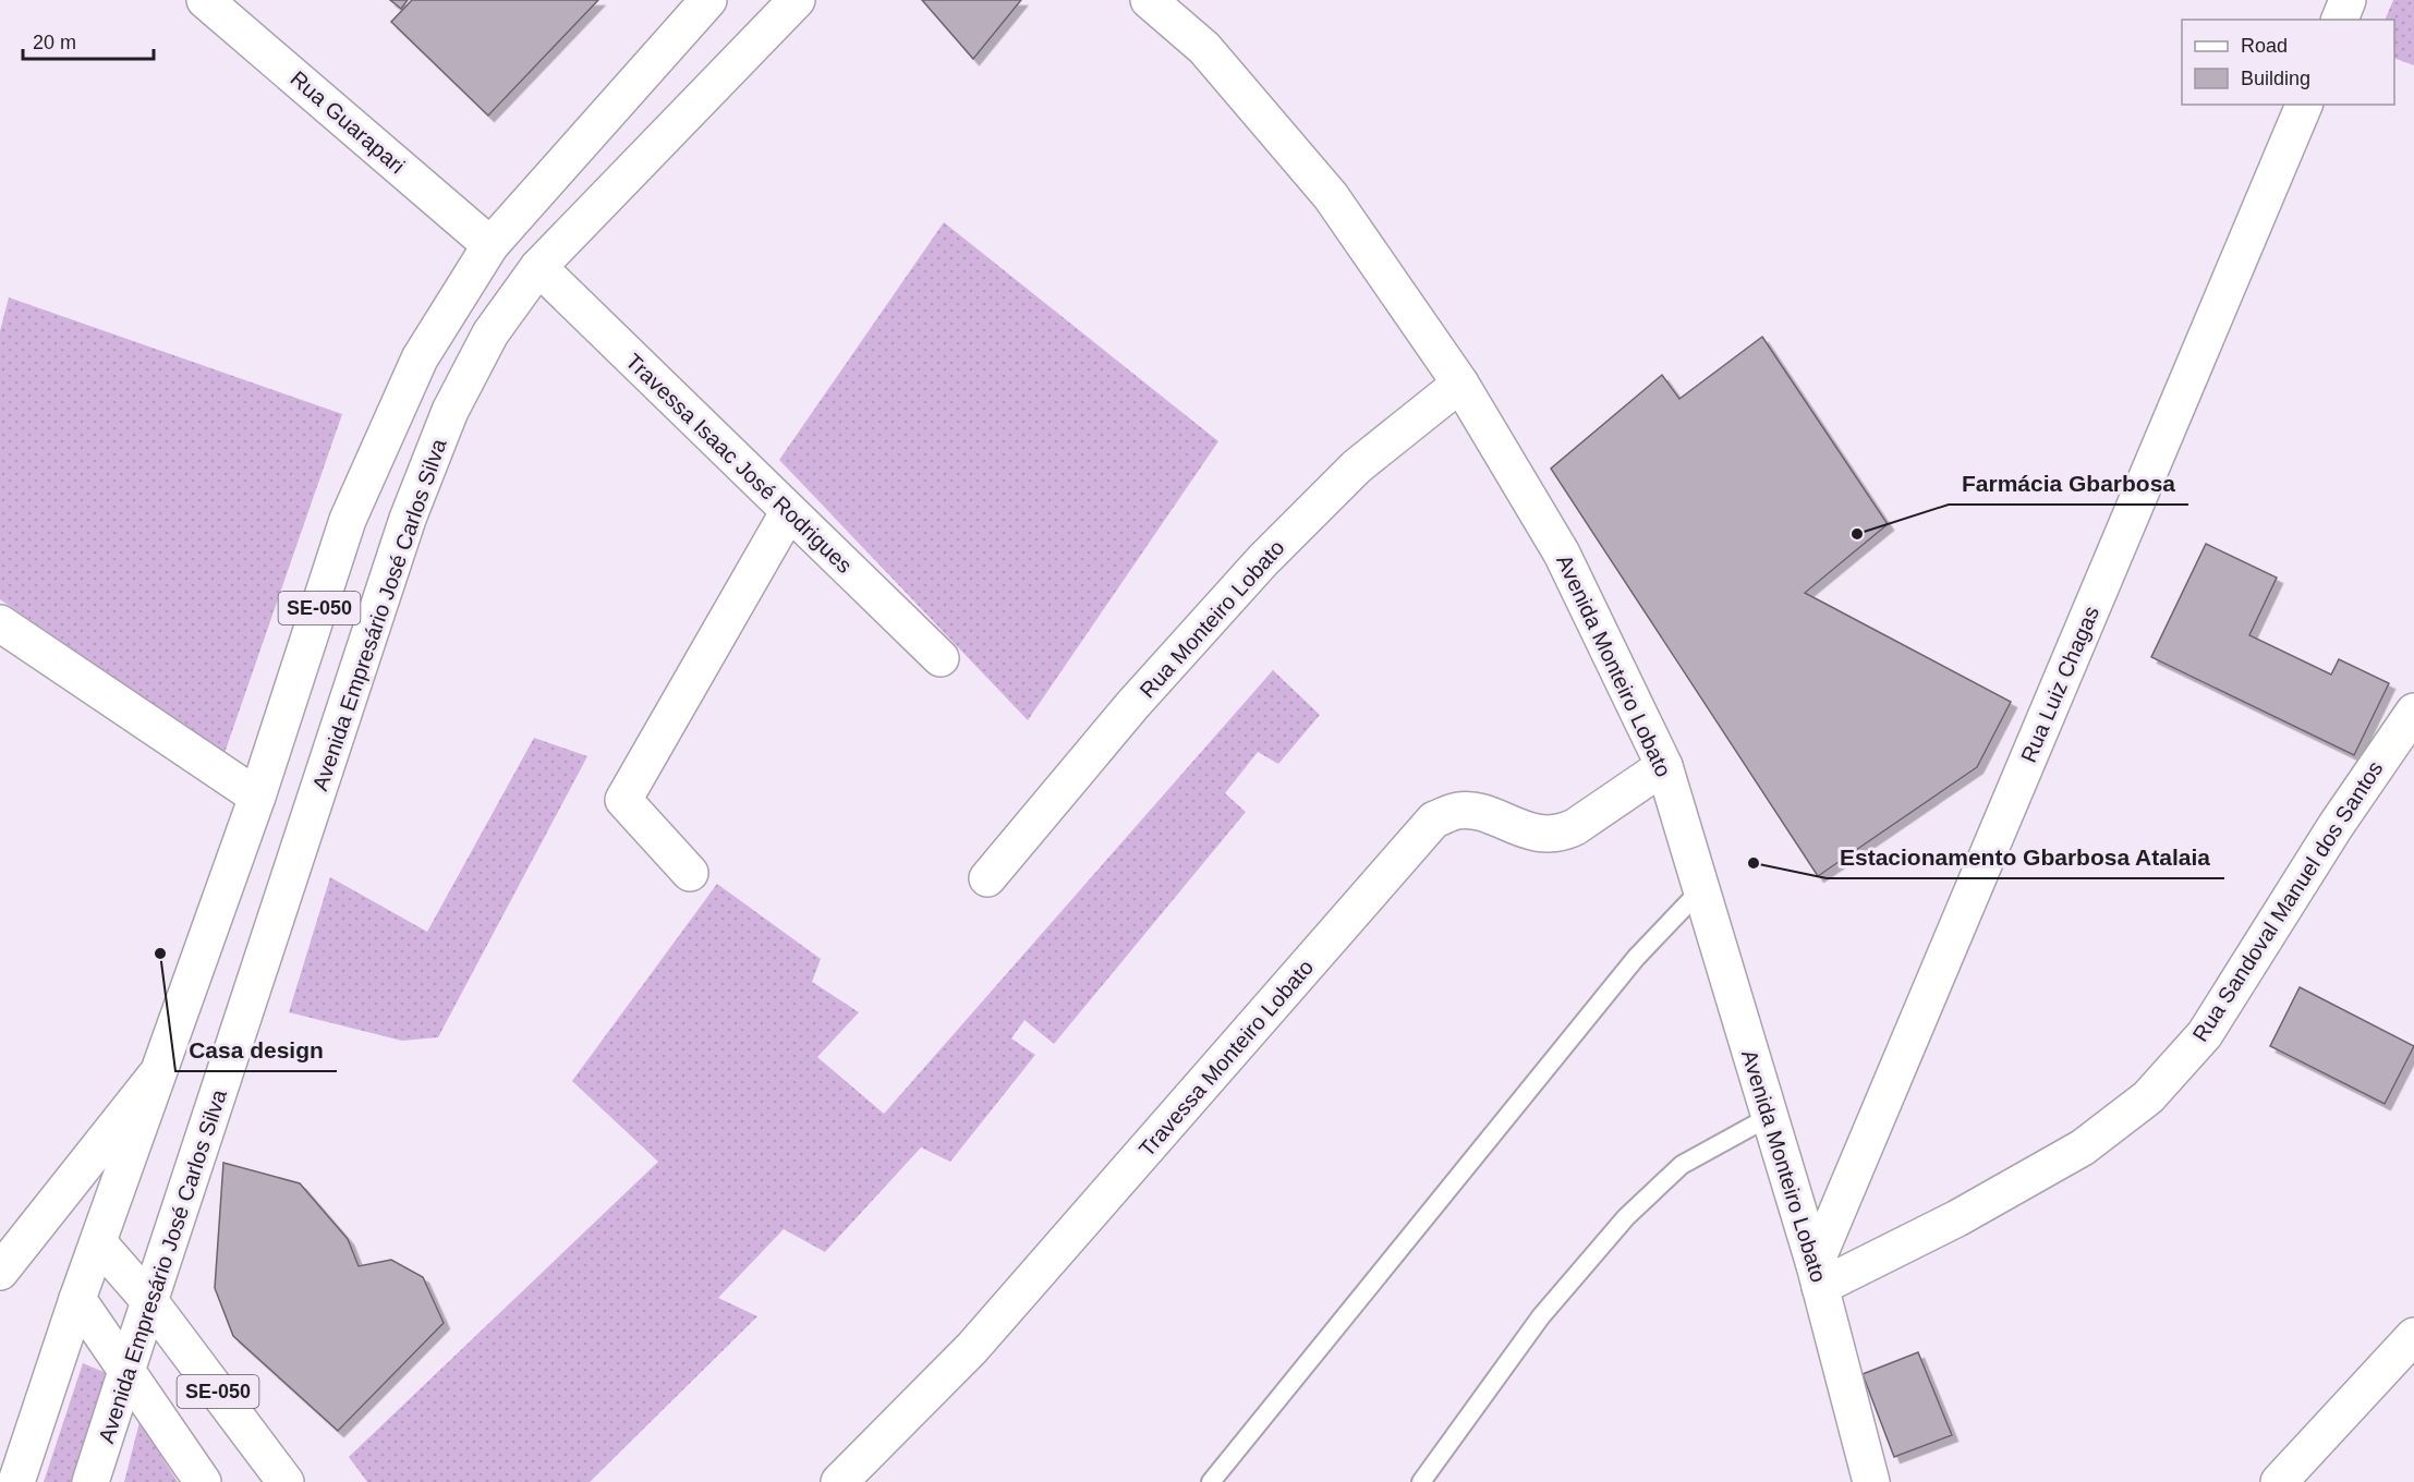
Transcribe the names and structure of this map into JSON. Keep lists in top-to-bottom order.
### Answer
{
  "streets": {
    "street": [
      "Rua Guarapari",
      "Travessa Isaac José Rodrigues",
      "SE-050",
      "Avenida Empresário José Carlos Silva",
      "Rua Monteiro Lobato",
      "Avenida Monteiro Lobato",
      "Rua Luiz Chagas",
      "Rua Sandoval Manuel dos Santos",
      "Travessa Monteiro Lobato"
    ]
  },
  "crossings": [
    ["Rua Guarapari", "SE-050"],
    ["Travessa Isaac José Rodrigues", "Avenida Empresário José Carlos Silva"],
    ["SE-050", "Avenida Empresário José Carlos Silva"],
    ["Rua Monteiro Lobato", "Avenida Monteiro Lobato"],
    ["Avenida Monteiro Lobato", "Rua Luiz Chagas"],
    ["Avenida Monteiro Lobato", "Rua Sandoval Manuel dos Santos"],
    ["Avenida Monteiro Lobato", "Travessa Monteiro Lobato"],
    ["Rua Luiz Chagas", "Rua Sandoval Manuel dos Santos"]
  ],
  "places": ["Farmácia Gbarbosa", "Estacionamento Gbarbosa Atalaia", "Casa design"],
  "legend": ["Road", "Building"],
  "scale_bar": "20 m"
}
